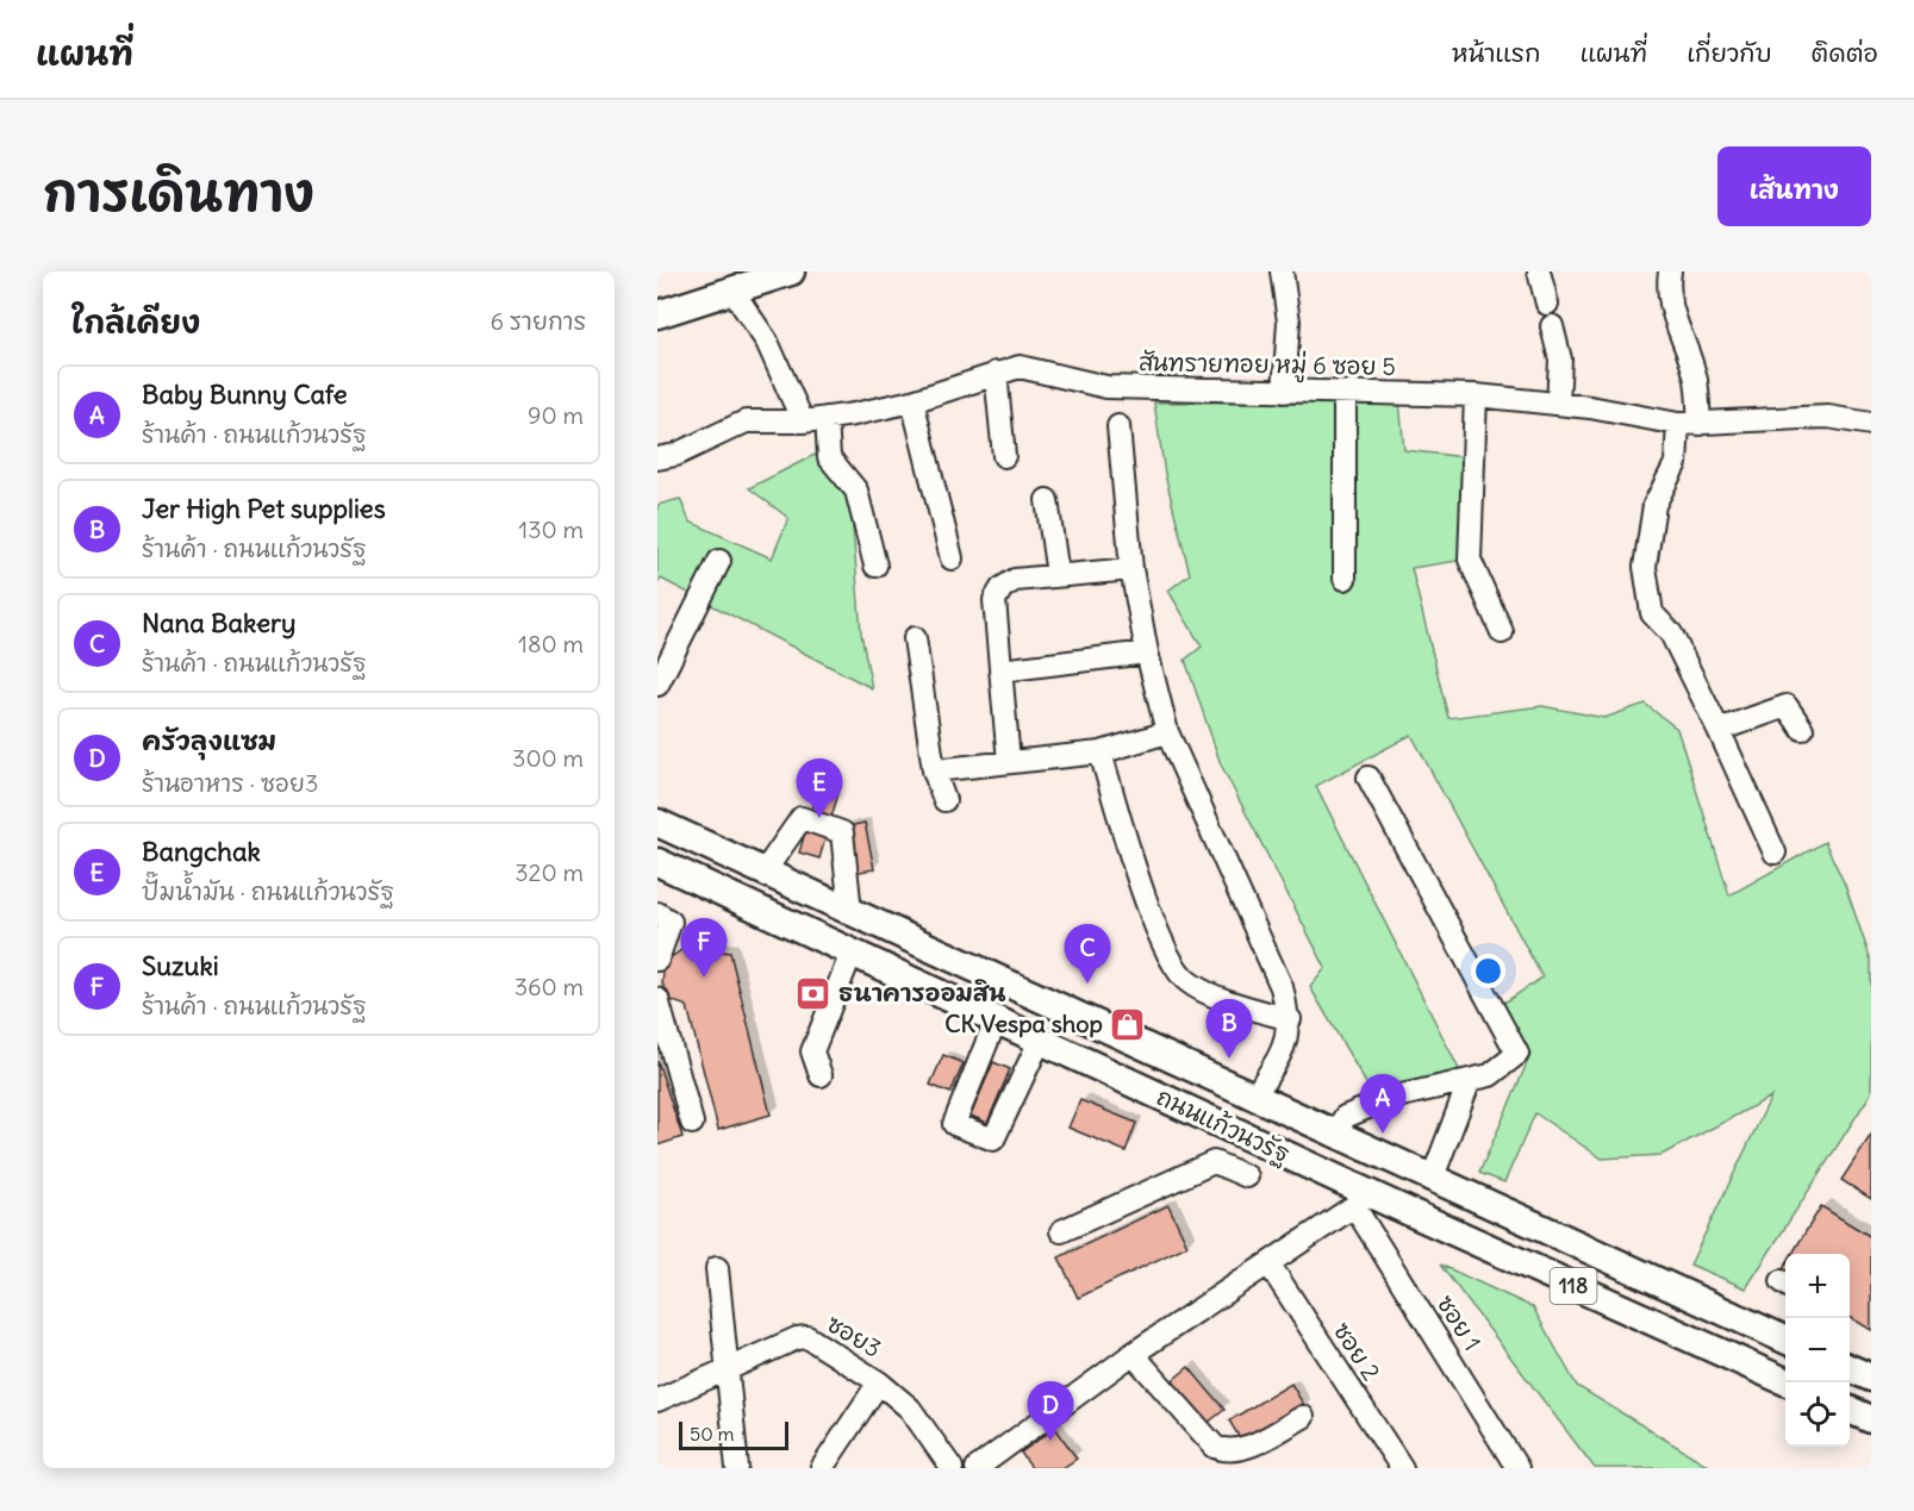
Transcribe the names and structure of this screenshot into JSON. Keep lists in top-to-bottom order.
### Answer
{
  "streets": {
    "main road": ["ถนนแก้วนวรัฐ", "118"],
    "street": [
      "สันทรายทอย หมู่ 6 ซอย 5",
      "ซอย 1",
      "ซอย3",
      "ซอย 2"
    ]
  },
  "crossings": [
    ["ถนนแก้วนวรัฐ", "ซอย 1"]
  ],
  "places": {
    "bank": ["ธนาคารออมสิน"],
    "shop": ["CK Vespa shop"]
  },
  "scale_bar": "50 m",
  "page": {
    "header": "แผนที่",
    "nav": [
      "หน้าแรก",
      "แผนที่",
      "เกี่ยวกับ",
      "ติดต่อ"
    ],
    "title": "การเดินทาง",
    "buttons": "เส้นทาง",
    "heading": ["ใกล้เคียง", "6 รายการ"],
    "list": [
      {
        "mark": "A",
        "name": "Baby Bunny Cafe",
        "note": "ร้านค้า · ถนนแก้วนวรัฐ",
        "value": "90 m"
      },
      {
        "mark": "B",
        "name": "Jer High Pet supplies",
        "note": "ร้านค้า · ถนนแก้วนวรัฐ",
        "value": "130 m"
      },
      {
        "mark": "C",
        "name": "Nana Bakery",
        "note": "ร้านค้า · ถนนแก้วนวรัฐ",
        "value": "180 m"
      },
      {
        "mark": "D",
        "name": "ครัวลุงแซม",
        "note": "ร้านอาหาร · ซอย3",
        "value": "300 m"
      },
      {
        "mark": "E",
        "name": "Bangchak",
        "note": "ปั๊มน้ำมัน · ถนนแก้วนวรัฐ",
        "value": "320 m"
      },
      {
        "mark": "F",
        "name": "Suzuki",
        "note": "ร้านค้า · ถนนแก้วนวรัฐ",
        "value": "360 m"
      }
    ],
    "pins": [
      "E",
      "F",
      "C",
      "B",
      "A",
      "D"
    ],
    "map_buttons": ["+", "−"],
    "scale": "50 m"
  }
}
